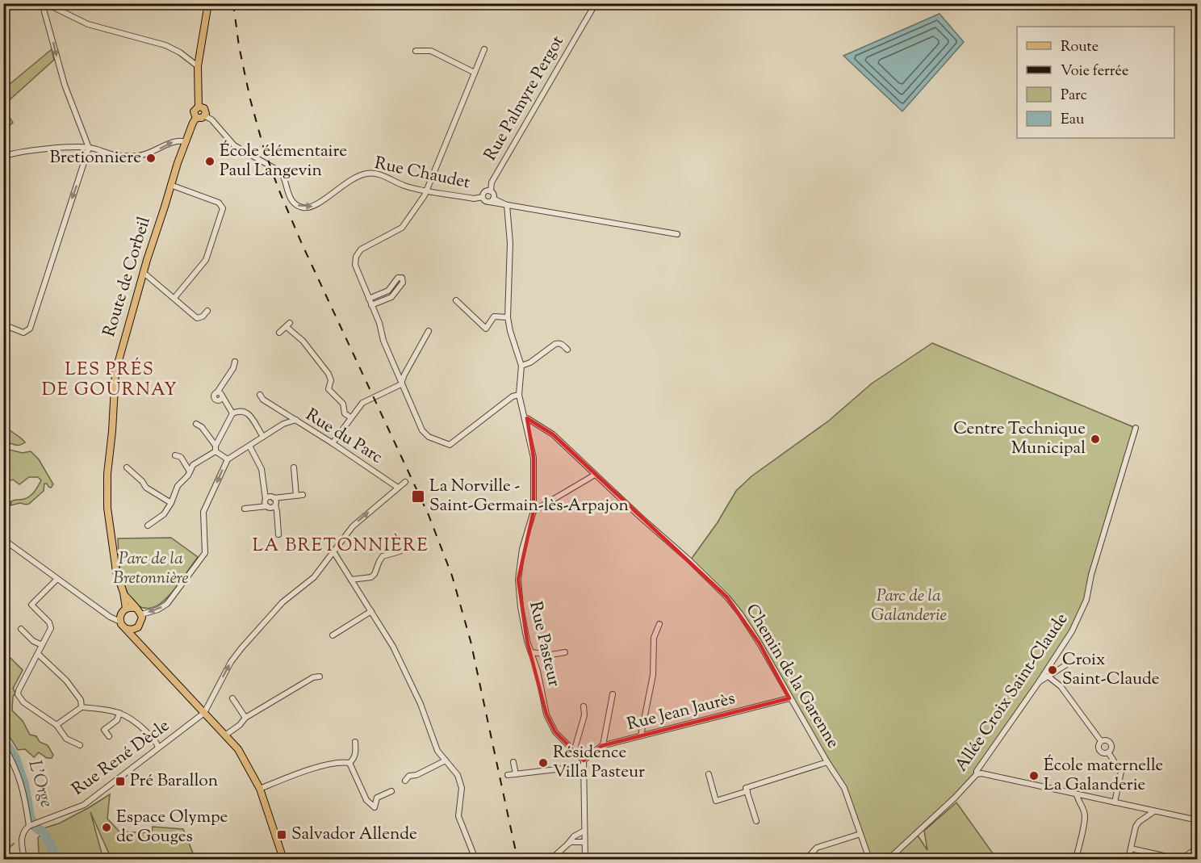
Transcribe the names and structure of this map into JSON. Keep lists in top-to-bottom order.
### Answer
{
  "streets": {
    "main road": ["Route de Corbeil"],
    "street": [
      "Rue Palmyre Pergot",
      "Rue Chaudet",
      "Rue du Parc",
      "Rue Pasteur",
      "Chemin de la Garenne",
      "Allée Croix Saint-Claude",
      "Rue Jean Jaurès",
      "Rue René Dècle"
    ]
  },
  "crossings": [
    ["Rue Palmyre Pergot", "Rue Chaudet"],
    ["Rue Chaudet", "Route de Corbeil"],
    ["Rue Pasteur", "Chemin de la Garenne"],
    ["Rue Pasteur", "Rue Jean Jaurès"],
    ["Chemin de la Garenne", "Rue Jean Jaurès"]
  ],
  "one_way": ["Rue Chaudet"],
  "districts": ["LES PRÉS DE GOURNAY", "LA BRETONNIÈRE"],
  "water": ["L'Orge"],
  "parks": ["Parc de la Bretonnière", "Parc de la Galanderie"],
  "places": {
    "other": [
      "Bretionniere",
      "École élémentaire Paul Langevin",
      "Centre Technique Municipal",
      "Croix Saint-Claude",
      "Résidence Villa Pasteur",
      "École maternelle La Galanderie",
      "Espace Olympe de Gouges"
    ],
    "transit": ["La Norville - Saint-Germain-lès-Arpajon", "Pré Barallon", "Salvador Allende"]
  },
  "legend": [
    "Route",
    "Voie ferrée",
    "Parc",
    "Eau"
  ]
}
